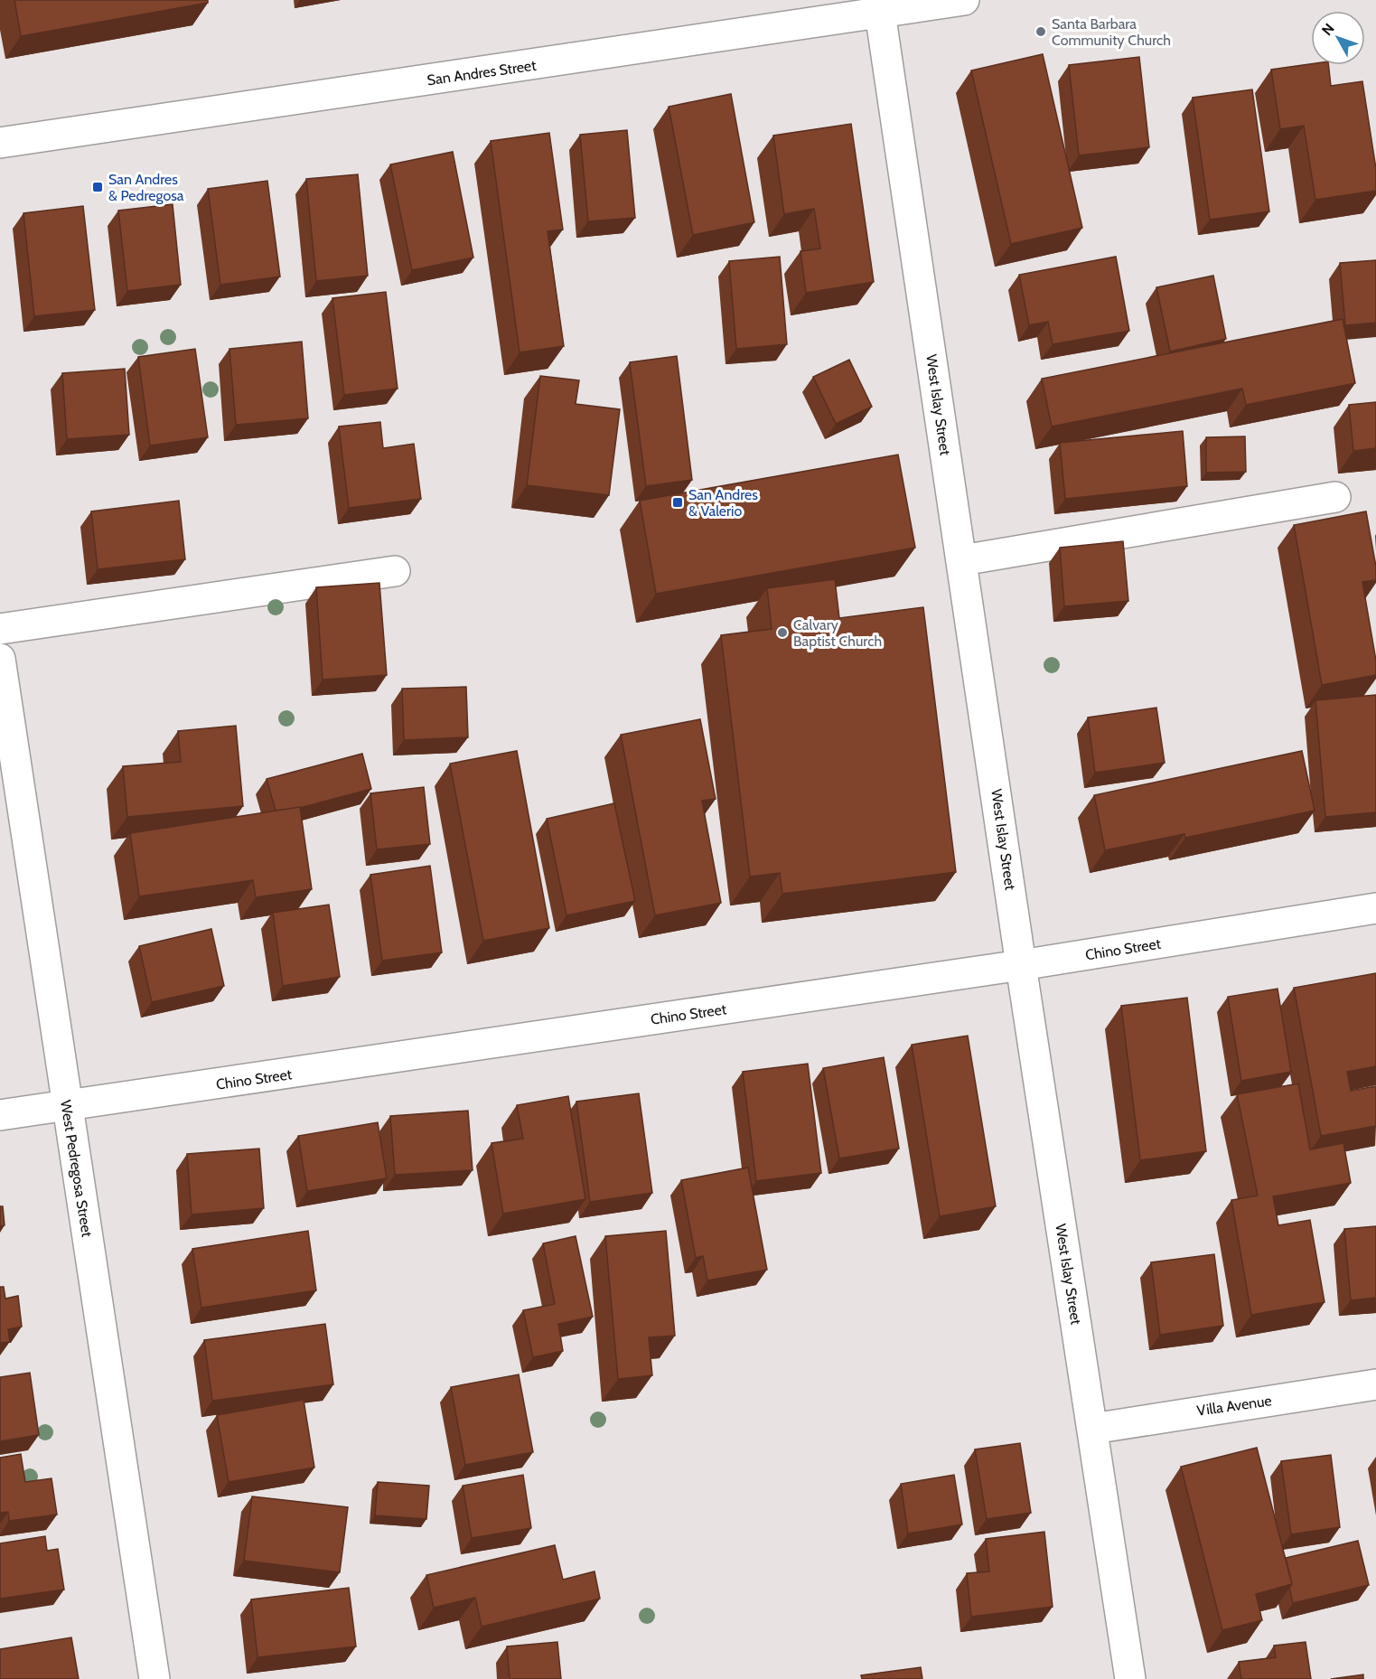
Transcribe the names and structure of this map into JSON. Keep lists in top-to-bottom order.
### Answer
{
  "streets": {
    "street": [
      "San Andres Street",
      "West Islay Street",
      "Chino Street",
      "West Pedregosa Street",
      "Villa Avenue"
    ]
  },
  "crossings": [
    ["San Andres Street", "West Islay Street"],
    ["West Islay Street", "Chino Street"],
    ["West Islay Street", "Villa Avenue"],
    ["Chino Street", "West Pedregosa Street"]
  ],
  "places": {
    "other": ["Santa Barbara Community Church", "Calvary Baptist Church"],
    "transit": ["San Andres & Pedregosa", "San Andres & Valerio"]
  },
  "north": "top left"
}
